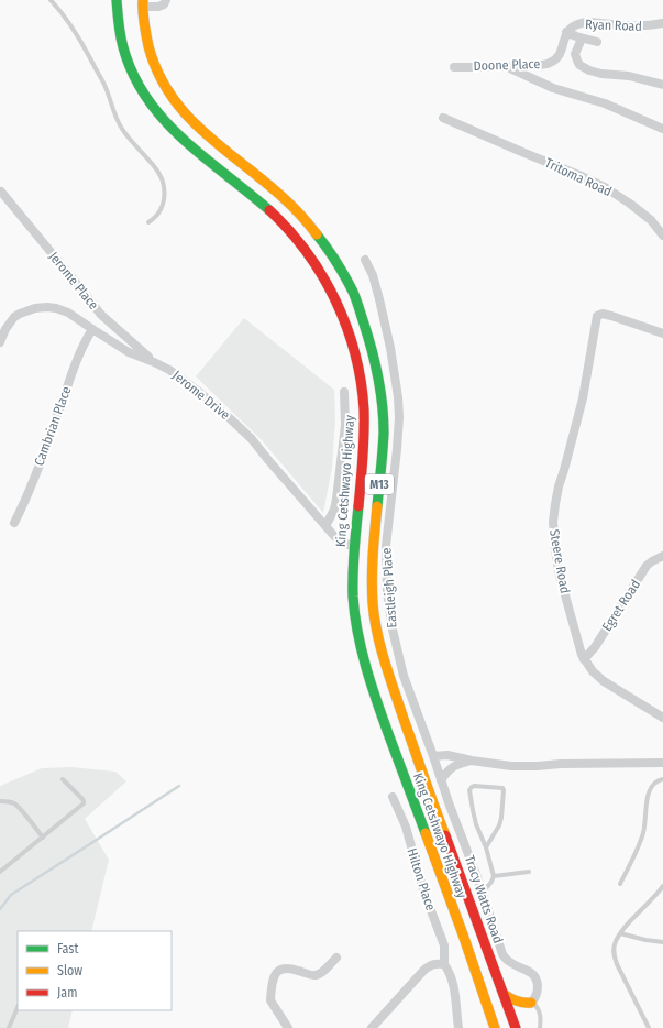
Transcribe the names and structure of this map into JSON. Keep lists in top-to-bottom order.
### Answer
{
  "streets": {
    "highway": ["King Cetshwayo Highway", "M13"],
    "street": [
      "Ryan Road",
      "Doone Place",
      "Tritoma Road",
      "Jerome Place",
      "Jerome Drive",
      "Cambrian Place",
      "Steere Road",
      "Eastleigh Place",
      "Egret Road",
      "Hilton Place",
      "Tracy Watts Road"
    ]
  },
  "crossings": [
    ["Ryan Road", "Doone Place"],
    ["Jerome Place", "Jerome Drive"],
    ["Jerome Drive", "Cambrian Place"],
    ["Jerome Drive", "King Cetshwayo Highway"],
    ["Steere Road", "Egret Road"],
    ["Eastleigh Place", "Tracy Watts Road"]
  ],
  "legend": ["Fast", "Slow", "Jam"]
}
